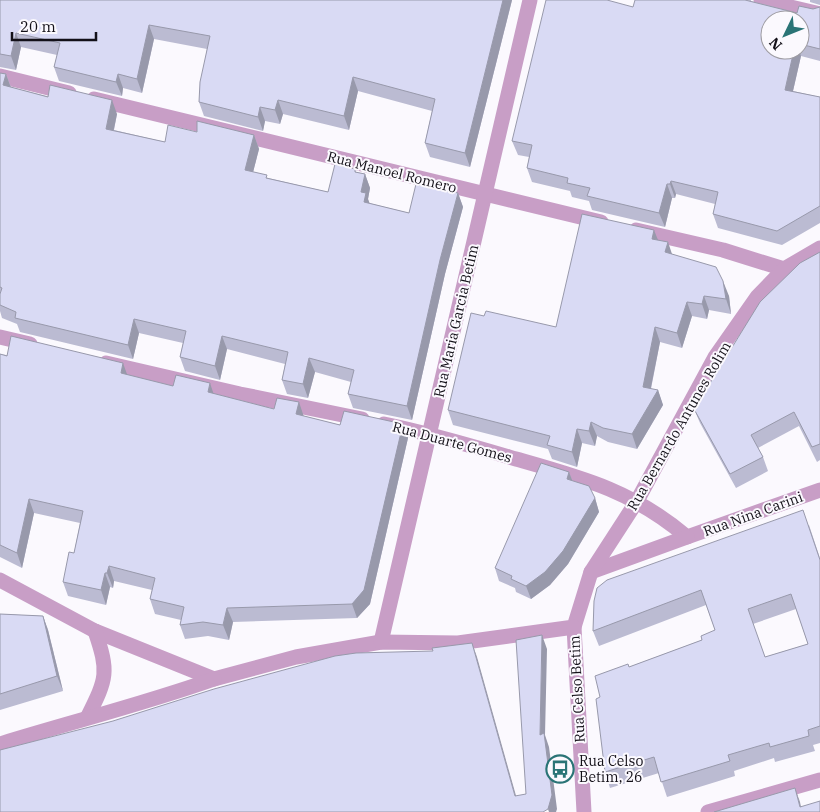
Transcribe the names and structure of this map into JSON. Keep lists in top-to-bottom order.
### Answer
{
  "streets": {
    "street": [
      "Rua Manoel Romero",
      "Rua Maria Garcia Betim",
      "Rua Bernardo Antunes Rolim",
      "Rua Duarte Gomes",
      "Rua Nina Carini",
      "Rua Celso Betim"
    ]
  },
  "crossings": [
    ["Rua Manoel Romero", "Rua Maria Garcia Betim"],
    ["Rua Manoel Romero", "Rua Bernardo Antunes Rolim"],
    ["Rua Maria Garcia Betim", "Rua Duarte Gomes"],
    ["Rua Bernardo Antunes Rolim", "Rua Duarte Gomes"],
    ["Rua Bernardo Antunes Rolim", "Rua Nina Carini"],
    ["Rua Bernardo Antunes Rolim", "Rua Celso Betim"],
    ["Rua Duarte Gomes", "Rua Nina Carini"]
  ],
  "places": {
    "bus stop": ["Rua Celso Betim, 26"]
  },
  "scale_bar": "20 m",
  "north": "bottom left"
}
